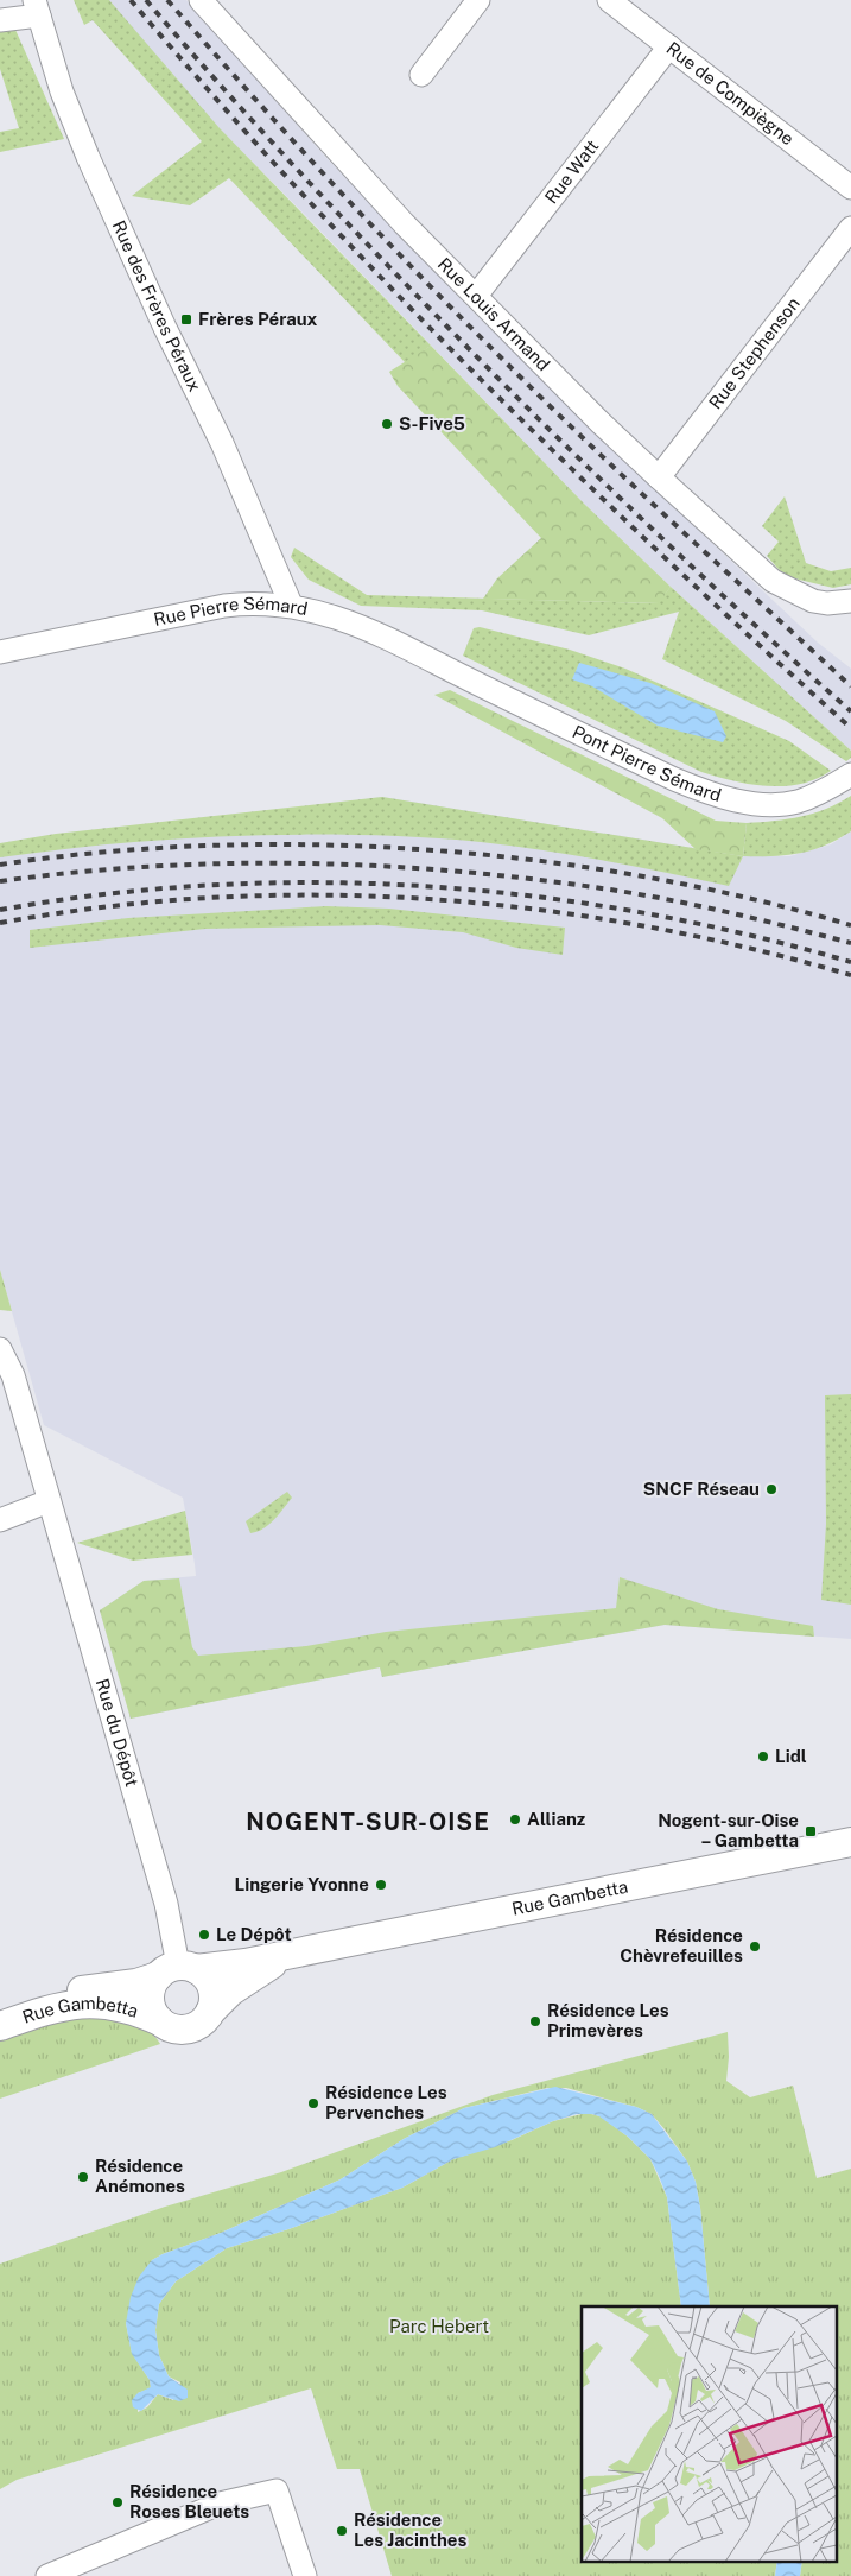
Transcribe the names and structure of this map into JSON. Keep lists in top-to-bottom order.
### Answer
{
  "streets": {
    "main road": ["Rue Gambetta"],
    "street": [
      "Rue de Compiègne",
      "Rue Watt",
      "Rue des Frères Péraux",
      "Rue Louis Armand",
      "Rue Stephenson",
      "Rue Pierre Sémard",
      "Pont Pierre Sémard",
      "Rue du Dépôt"
    ]
  },
  "crossings": [
    ["Rue de Compiègne", "Rue Watt"],
    ["Rue Watt", "Rue Louis Armand"],
    ["Rue des Frères Péraux", "Rue Pierre Sémard"],
    ["Rue Louis Armand", "Rue Stephenson"],
    ["Rue Pierre Sémard", "Pont Pierre Sémard"],
    ["Rue du Dépôt", "Rue Gambetta"]
  ],
  "districts": ["NOGENT-SUR-OISE"],
  "parks": ["Parc Hebert"],
  "places": {
    "transit": ["Frères Péraux", "Nogent-sur-Oise – Gambetta"],
    "other": [
      "S-Five5",
      "SNCF Réseau",
      "Lidl",
      "Allianz",
      "Lingerie Yvonne",
      "Le Dépôt",
      "Résidence Chèvrefeuilles",
      "Résidence Les Primevères",
      "Résidence Les Pervenches",
      "Résidence Anémones",
      "Résidence Roses Bleuets",
      "Résidence Les Jacinthes"
    ]
  }
}
